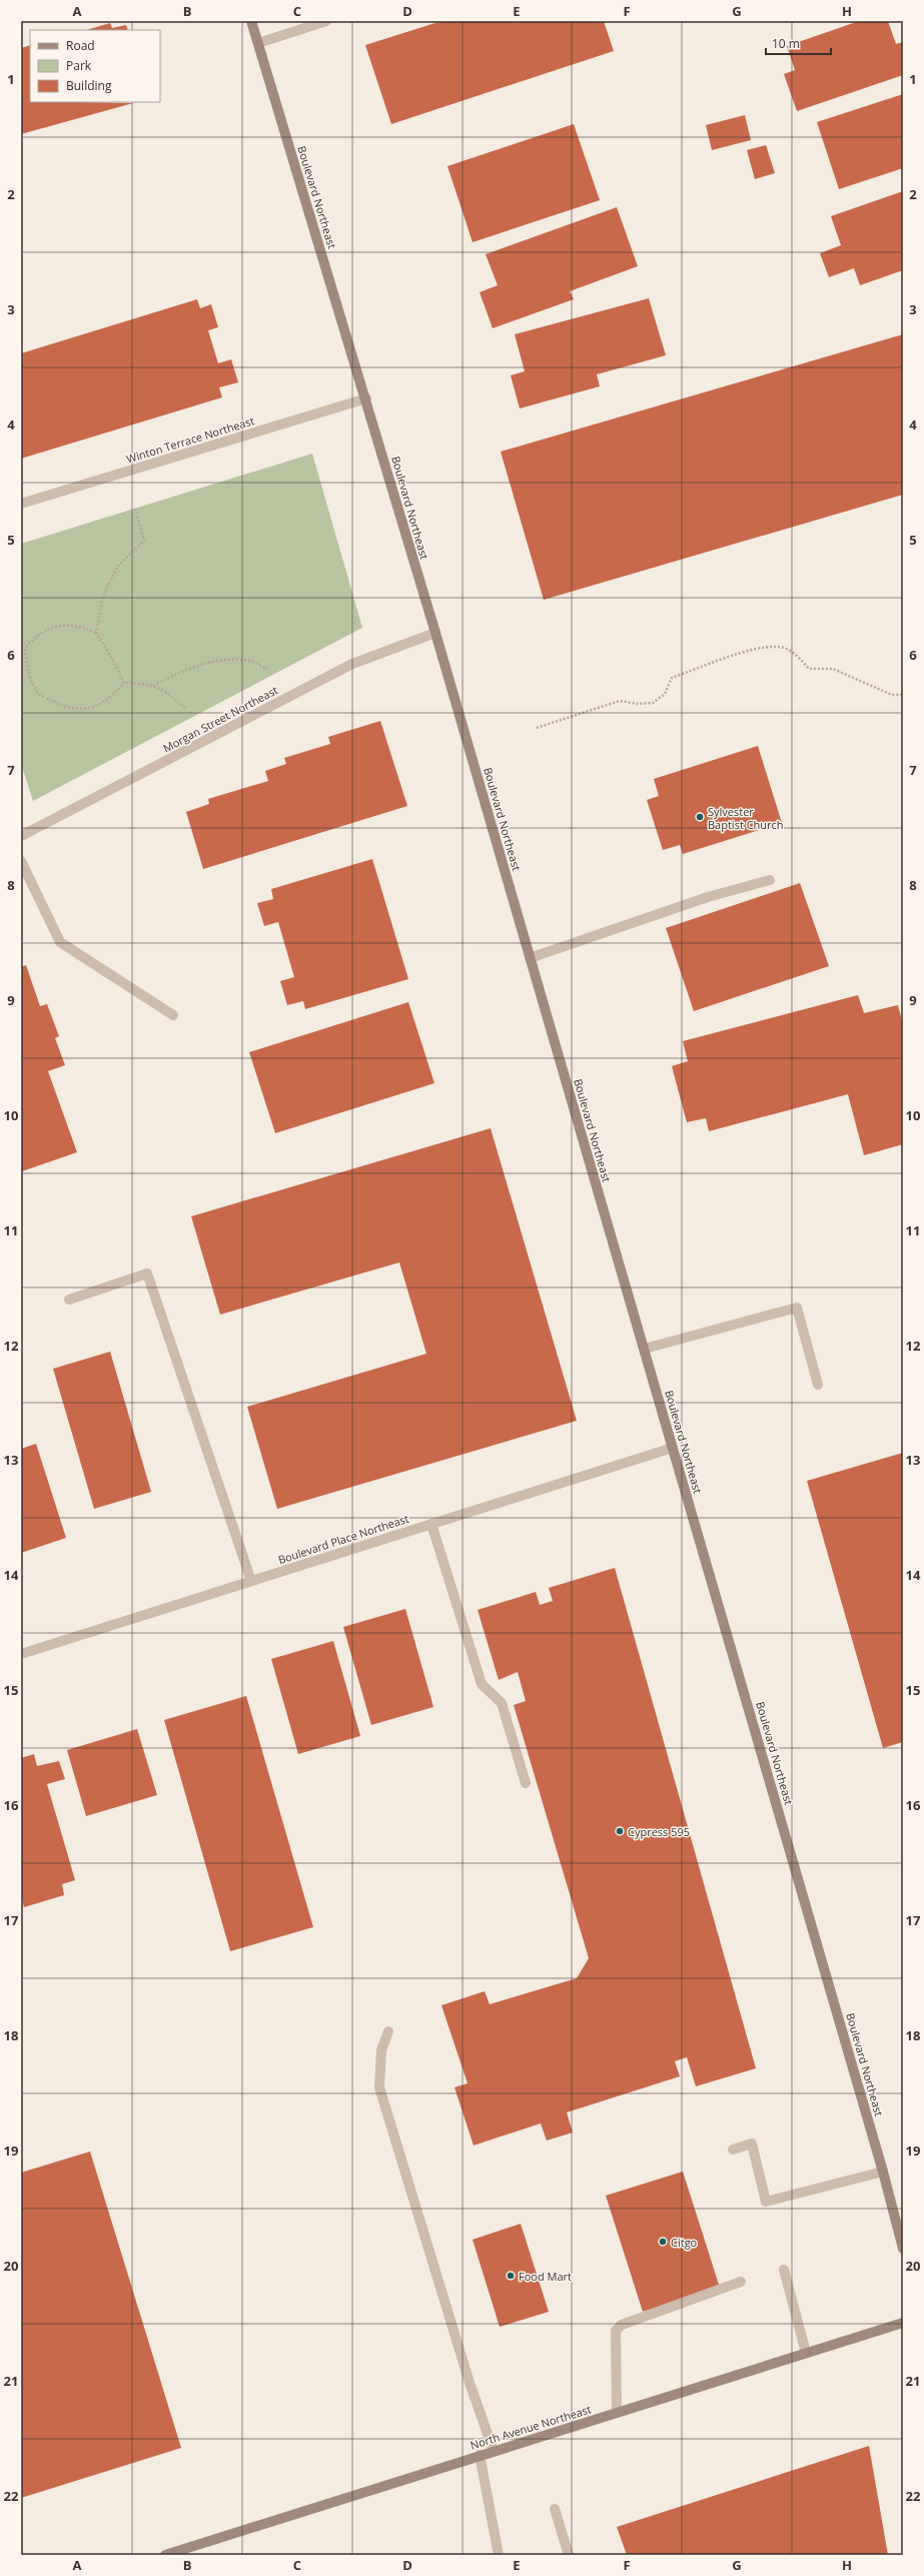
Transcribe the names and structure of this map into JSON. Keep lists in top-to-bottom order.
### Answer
{
  "streets": {
    "main road": ["Boulevard Northeast", "North Avenue Northeast"],
    "street": ["Winton Terrace Northeast", "Morgan Street Northeast", "Boulevard Place Northeast"]
  },
  "crossings": [
    ["Boulevard Northeast", "Winton Terrace Northeast"],
    ["Boulevard Northeast", "Morgan Street Northeast"],
    ["Boulevard Northeast", "Boulevard Place Northeast"]
  ],
  "places": [
    "Sylvester Baptist Church",
    "Cypress 595",
    "Citgo",
    "Food Mart"
  ],
  "legend": ["Road", "Park", "Building"],
  "scale_bar": "10 m",
  "grid": {
    "columns": [
      "A",
      "B",
      "C",
      "D",
      "E",
      "F",
      "G",
      "H"
    ],
    "rows": [
      "1",
      "2",
      "3",
      "4",
      "5",
      "6",
      "7",
      "8",
      "9",
      "10",
      "11",
      "12",
      "13",
      "14",
      "15",
      "16",
      "17",
      "18",
      "19",
      "20",
      "21",
      "22"
    ]
  }
}
